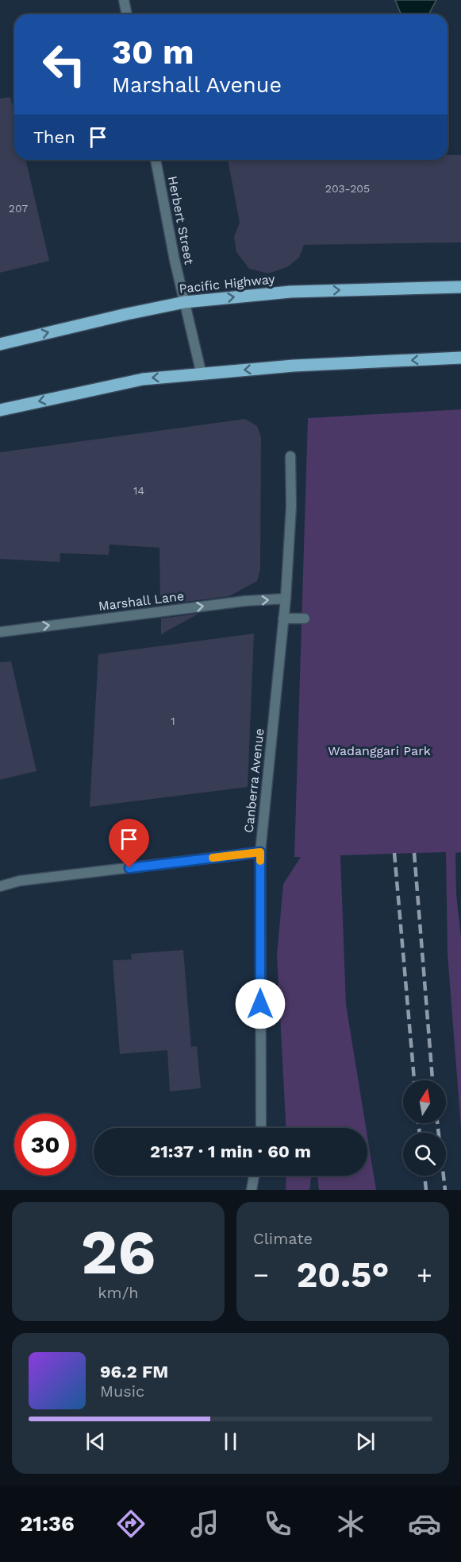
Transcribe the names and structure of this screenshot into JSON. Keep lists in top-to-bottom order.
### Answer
{
  "streets": {
    "main road": ["Pacific Highway"],
    "street": ["Herbert Street", "Marshall Lane", "Canberra Avenue"]
  },
  "crossings": [
    ["Herbert Street", "Pacific Highway"],
    ["Marshall Lane", "Canberra Avenue"]
  ],
  "one_way": ["Marshall Lane"],
  "parks": ["Wadanggari Park"],
  "house_numbers": [
    "203-205",
    "207",
    "14",
    "1"
  ],
  "north": "top",
  "page": {
    "turn": ["30 m", "Marshall Avenue"],
    "then": "Then",
    "limit": "30",
    "trip": "21:37 · 1 min · 60 m",
    "tile": [
      ["26", "km/h"],
      "Climate"
    ],
    "heat": ["−", "20.5°", "+"],
    "song": ["96.2 FM", "Music"],
    "tabs": "21:36"
  }
}
